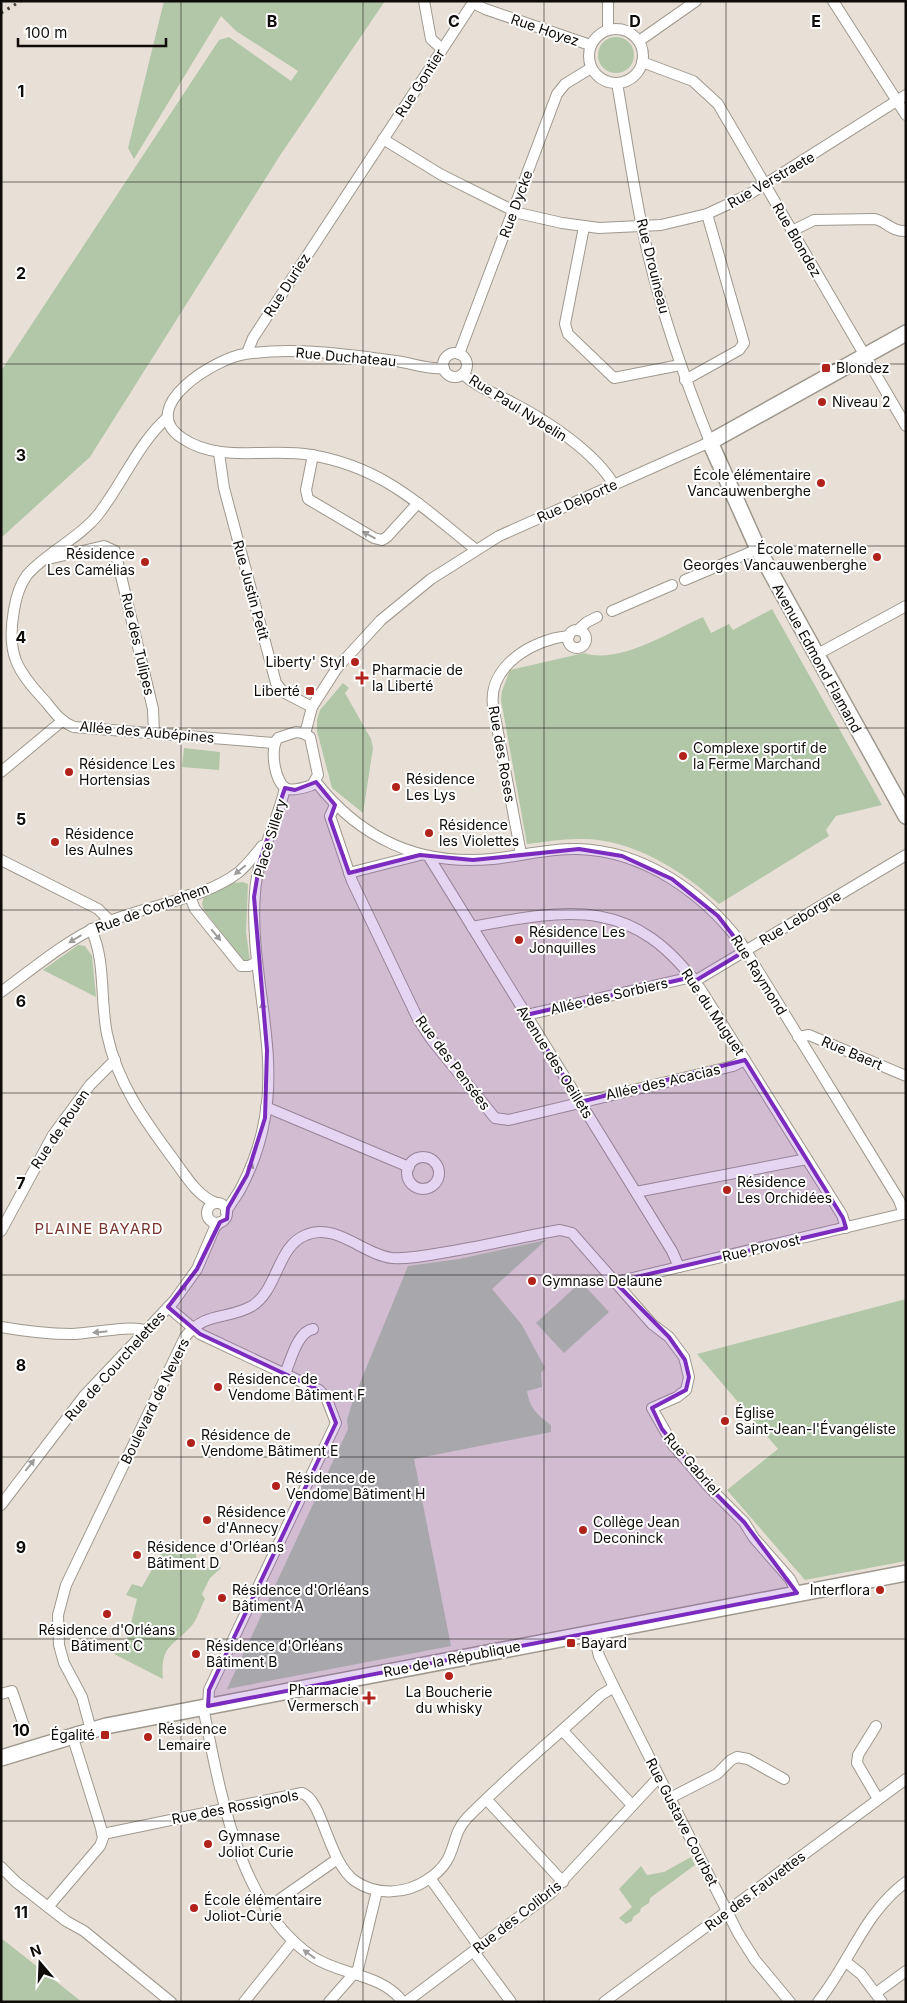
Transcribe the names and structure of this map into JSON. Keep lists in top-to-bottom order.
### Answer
{
  "streets": {
    "street": [
      "Rue Hoyez",
      "Rue Gontier",
      "Rue Verstraete",
      "Rue Dycke",
      "Rue Blondez",
      "Rue Drouineau",
      "Rue Duriez",
      "Rue Duchateau",
      "Rue Paul Nybelin",
      "Rue Delporte",
      "Rue Justin Petit",
      "Rue des Tulipes",
      "Avenue Edmond Flamand",
      "Allée des Aubépines",
      "Rue des Roses",
      "Place Sillery",
      "Rue de Corbehem",
      "Rue Leborgne",
      "Rue Raymond",
      "Allée des Sorbiers",
      "Rue du Muguet",
      "Rue Baert",
      "Avenue des Oeillets",
      "Rue des Pensées",
      "Allée des Acacias",
      "Rue de Rouen",
      "Rue Provost",
      "Rue de Courchelettes",
      "Boulevard de Nevers",
      "Rue Gabriel",
      "Rue de la République",
      "Rue des Rossignols",
      "Rue Gustave Courbet",
      "Rue des Fauvettes",
      "Rue des Colibris"
    ]
  },
  "crossings": [
    ["Rue Hoyez", "Rue Gontier"],
    ["Rue Hoyez", "Rue Dycke"],
    ["Rue Hoyez", "Rue Blondez"],
    ["Rue Hoyez", "Rue Drouineau"],
    ["Rue Gontier", "Rue Verstraete"],
    ["Rue Gontier", "Rue Duriez"],
    ["Rue Verstraete", "Rue Dycke"],
    ["Rue Verstraete", "Rue Blondez"],
    ["Rue Verstraete", "Rue Drouineau"],
    ["Rue Verstraete", "Rue Duriez"],
    ["Rue Dycke", "Rue Blondez"],
    ["Rue Dycke", "Rue Drouineau"],
    ["Rue Dycke", "Rue Duchateau"],
    ["Rue Dycke", "Rue Paul Nybelin"],
    ["Rue Blondez", "Rue Drouineau"],
    ["Rue Blondez", "Rue Delporte"],
    ["Rue Drouineau", "Rue Delporte"],
    ["Rue Drouineau", "Avenue Edmond Flamand"],
    ["Rue Duriez", "Rue Duchateau"],
    ["Rue Duchateau", "Rue Paul Nybelin"],
    ["Rue Paul Nybelin", "Rue Delporte"],
    ["Rue Delporte", "Rue Justin Petit"],
    ["Rue Delporte", "Avenue Edmond Flamand"],
    ["Rue Delporte", "Allée des Aubépines"],
    ["Rue Delporte", "Place Sillery"],
    ["Rue Delporte", "Rue Raymond"],
    ["Rue des Tulipes", "Allée des Aubépines"],
    ["Allée des Aubépines", "Place Sillery"],
    ["Allée des Aubépines", "Rue Raymond"],
    ["Rue des Roses", "Rue Raymond"],
    ["Place Sillery", "Rue de Corbehem"],
    ["Place Sillery", "Rue Raymond"],
    ["Rue Leborgne", "Rue Raymond"],
    ["Rue Leborgne", "Allée des Sorbiers"],
    ["Rue Leborgne", "Rue du Muguet"],
    ["Rue Raymond", "Rue Baert"],
    ["Rue Raymond", "Avenue des Oeillets"],
    ["Rue Raymond", "Rue des Pensées"],
    ["Rue Raymond", "Rue Provost"],
    ["Allée des Sorbiers", "Rue du Muguet"],
    ["Allée des Sorbiers", "Avenue des Oeillets"],
    ["Rue du Muguet", "Avenue des Oeillets"],
    ["Rue du Muguet", "Allée des Acacias"],
    ["Rue du Muguet", "Rue Provost"],
    ["Avenue des Oeillets", "Rue des Pensées"],
    ["Avenue des Oeillets", "Allée des Acacias"],
    ["Avenue des Oeillets", "Rue Provost"],
    ["Rue des Pensées", "Allée des Acacias"],
    ["Rue Provost", "Rue Gabriel"],
    ["Boulevard de Nevers", "Rue Gabriel"],
    ["Boulevard de Nevers", "Rue de la République"],
    ["Rue Gabriel", "Rue de la République"],
    ["Rue de la République", "Rue Gustave Courbet"],
    ["Rue des Rossignols", "Rue Gustave Courbet"],
    ["Rue Gustave Courbet", "Rue des Fauvettes"],
    ["Rue Gustave Courbet", "Rue des Colibris"]
  ],
  "one_way": ["Rue de Corbehem", "Rue de Courchelettes"],
  "districts": ["PLAINE BAYARD"],
  "places": {
    "transit": [
      "Blondez",
      "Liberté",
      "Bayard",
      "Égalité"
    ],
    "other": [
      "Niveau 2",
      "École élémentaire Vancauwenberghe",
      "École maternelle Georges Vancauwenberghe",
      "Résidence Les Camélias",
      "Liberty' Styl",
      "Complexe sportif de la Ferme Marchand",
      "Résidence Les Hortensias",
      "Résidence Les Lys",
      "Résidence les Violettes",
      "Résidence les Aulnes",
      "Résidence Les Jonquilles",
      "Résidence Les Orchidées",
      "Gymnase Delaune",
      "Résidence de Vendome Bâtiment F",
      "Église Saint-Jean-l'Évangéliste",
      "Résidence de Vendome Bâtiment E",
      "Résidence de Vendome Bâtiment H",
      "Résidence d'Annecy",
      "Collège Jean Deconinck",
      "Résidence d'Orléans Bâtiment D",
      "Interflora",
      "Résidence d'Orléans Bâtiment A",
      "Résidence d'Orléans Bâtiment C",
      "Résidence d'Orléans Bâtiment B",
      "La Boucherie du whisky",
      "Résidence Lemaire",
      "Gymnase Joliot Curie",
      "École élémentaire Joliot-Curie"
    ],
    "health": ["Pharmacie de la Liberté", "Pharmacie Vermersch"]
  },
  "scale_bar": "100 m",
  "north": "top",
  "grid": {
    "columns": [
      "B",
      "C",
      "D",
      "E"
    ],
    "rows": [
      "1",
      "2",
      "3",
      "4",
      "5",
      "6",
      "7",
      "8",
      "9",
      "10",
      "11"
    ]
  }
}
